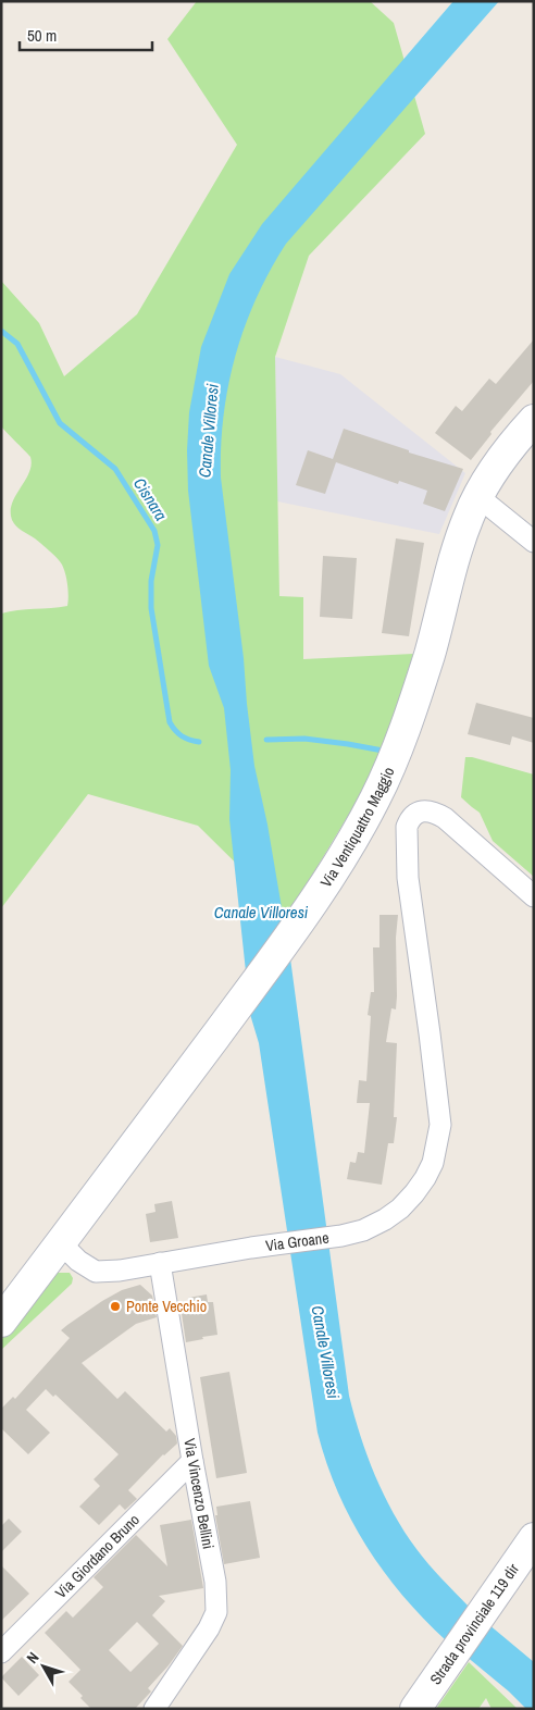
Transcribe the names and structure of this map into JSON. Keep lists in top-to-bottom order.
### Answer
{
  "streets": {
    "street": [
      "Via Ventiquattro Maggio",
      "Via Groane",
      "Via Vincenzo Bellini",
      "Via Giordano Bruno",
      "Strada provinciale 119 dir"
    ]
  },
  "crossings": [
    ["Via Ventiquattro Maggio", "Via Groane"],
    ["Via Groane", "Via Vincenzo Bellini"],
    ["Via Vincenzo Bellini", "Via Giordano Bruno"]
  ],
  "water": ["Canale Villoresi", "Cisnara"],
  "places": ["Ponte Vecchio"],
  "scale_bar": "50 m",
  "north": "top left"
}
